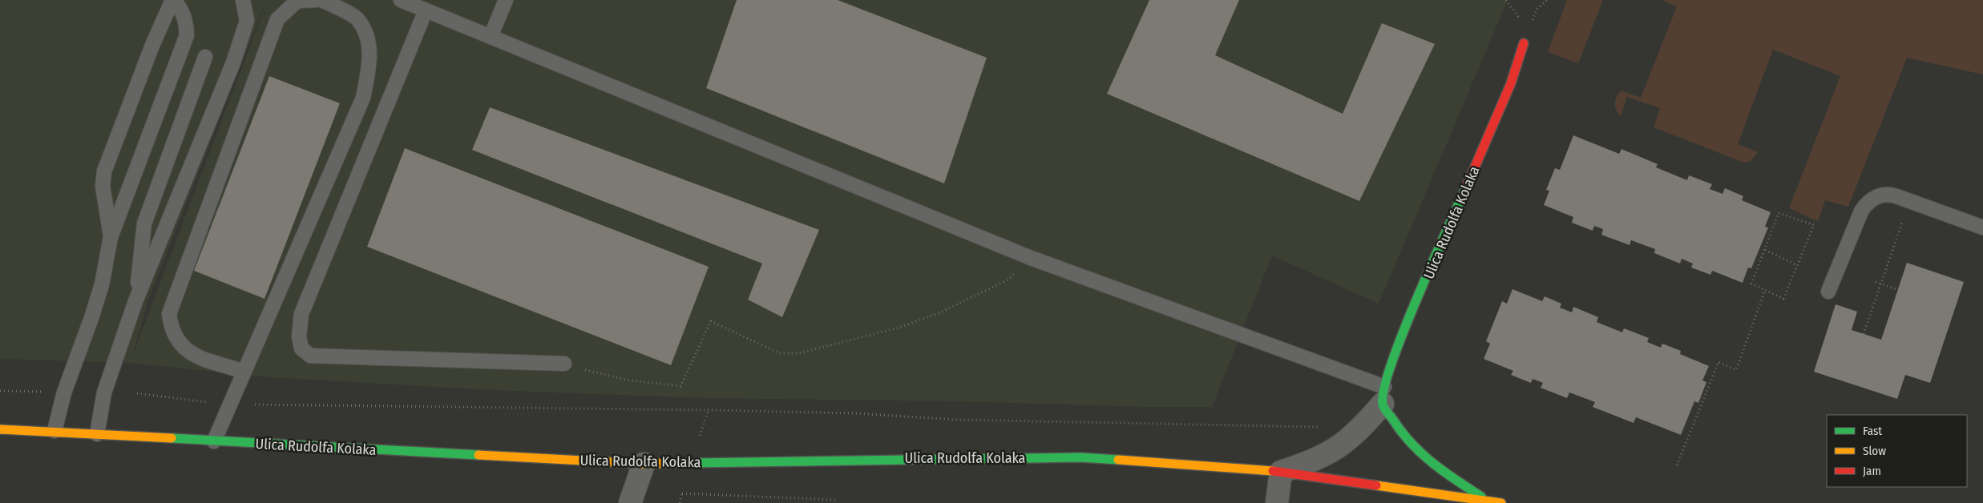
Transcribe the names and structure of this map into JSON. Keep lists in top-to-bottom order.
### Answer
{
  "streets": {
    "main road": ["Ulica Rudolfa Kolaka"]
  },
  "legend": ["Fast", "Slow", "Jam"]
}
